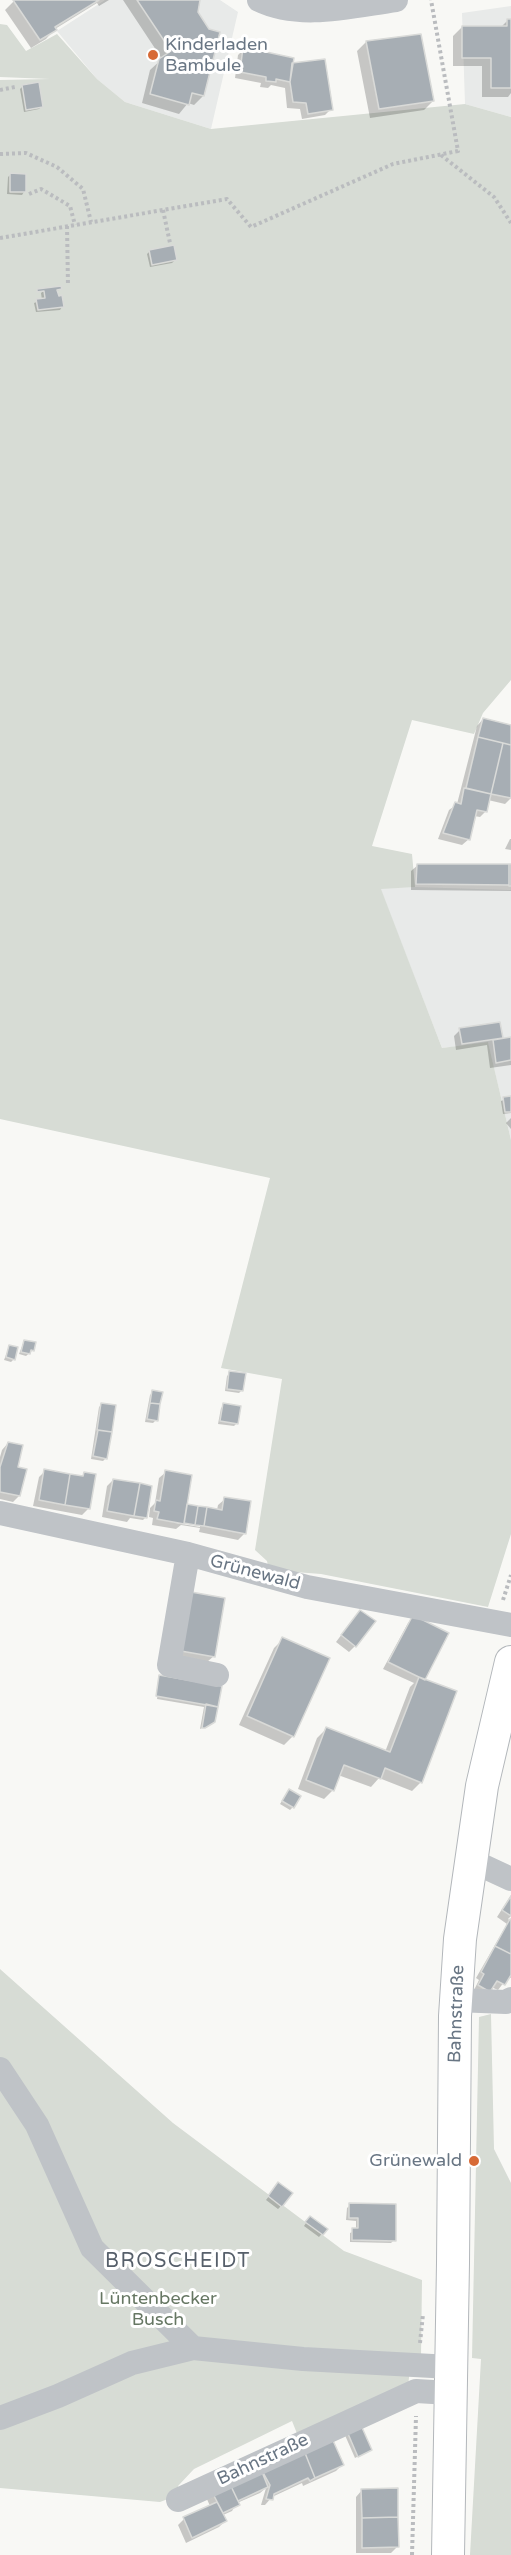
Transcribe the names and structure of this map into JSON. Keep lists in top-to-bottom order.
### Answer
{
  "streets": {
    "main road": ["Bahnstraße"],
    "street": ["Grünewald"]
  },
  "districts": ["BROSCHEIDT"],
  "parks": ["Lüntenbecker Busch"],
  "places": ["Kinderladen Bambule", "Grünewald"]
}
